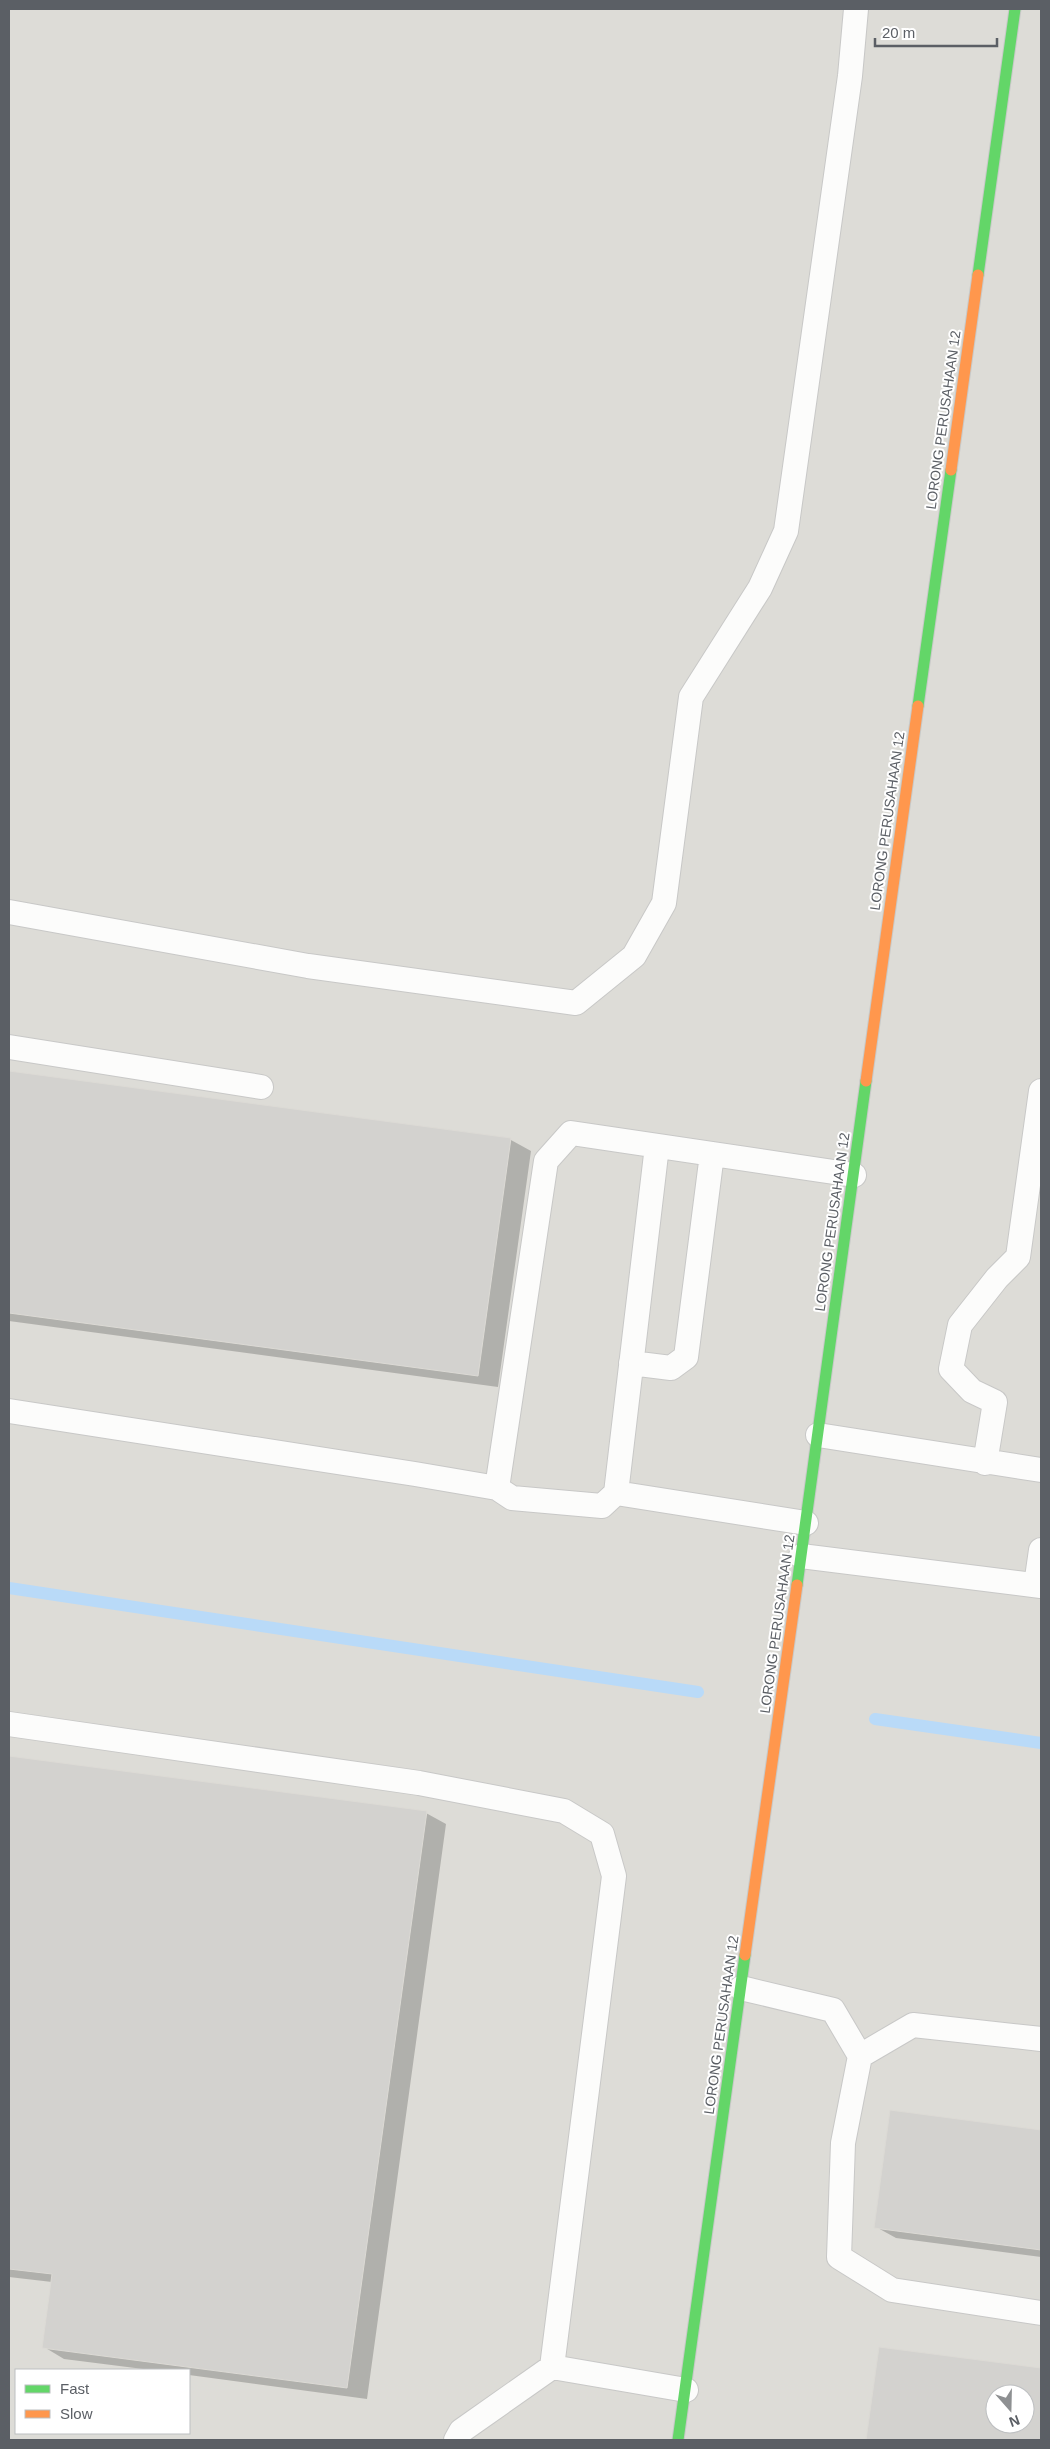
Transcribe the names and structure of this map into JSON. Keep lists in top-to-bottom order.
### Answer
{
  "streets": {
    "street": ["LORONG PERUSAHAAN 12"]
  },
  "legend": ["Fast", "Slow"],
  "scale_bar": "20 m",
  "north": "bottom"
}
